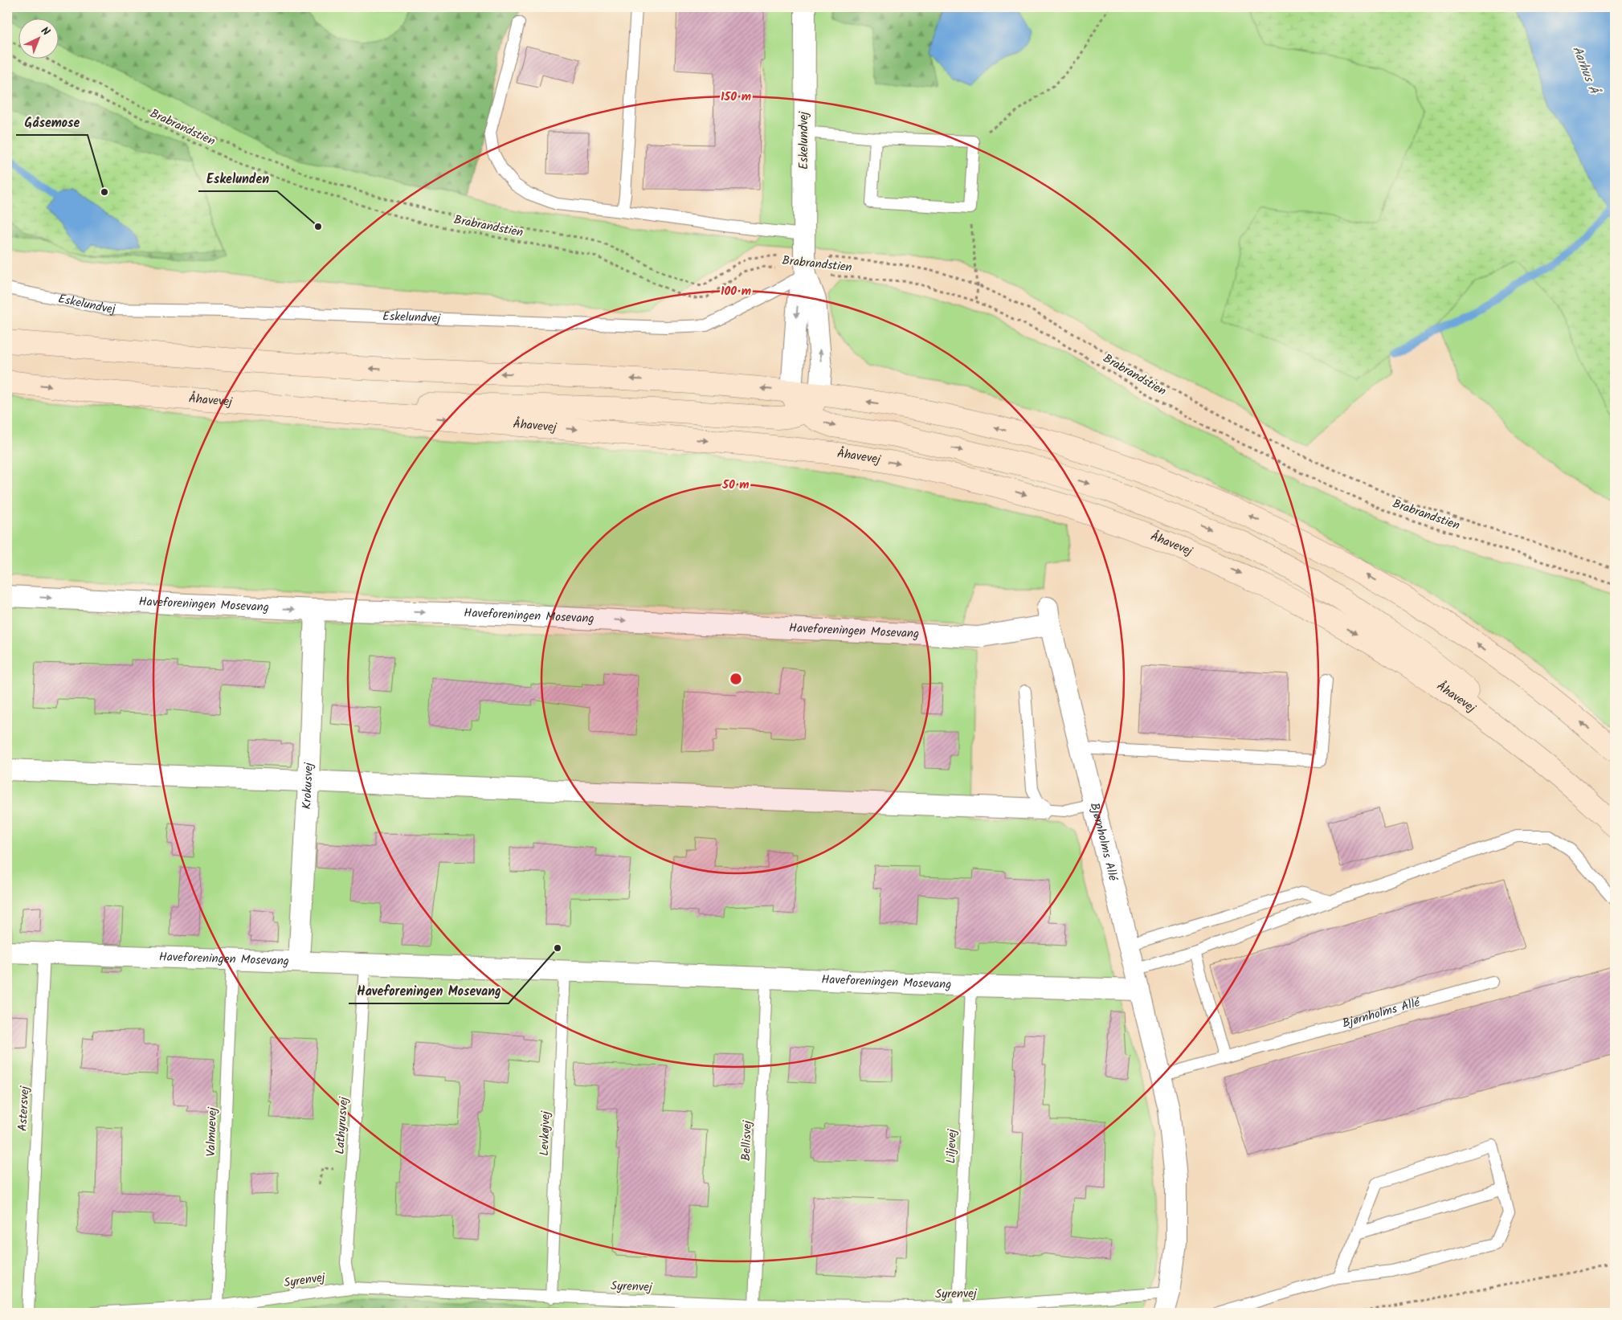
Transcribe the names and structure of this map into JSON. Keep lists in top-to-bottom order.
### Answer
{
  "streets": {
    "main road": ["Åhavevej"],
    "street": [
      "Eskelundvej",
      "Haveforeningen Mosevang",
      "Krokusvej",
      "Bjørnholms Allé"
    ],
    "lane": [
      "Astersvej",
      "Lathyrusvej",
      "Valmuevej",
      "Levkøjvej",
      "Bellisvej",
      "Liljevej",
      "Syrenvej"
    ],
    "path": ["Brabrandstien"]
  },
  "crossings": [
    ["Brabrandstien", "Eskelundvej"],
    ["Haveforeningen Mosevang", "Krokusvej"],
    ["Haveforeningen Mosevang", "Bjørnholms Allé"],
    ["Haveforeningen Mosevang", "Astersvej"],
    ["Haveforeningen Mosevang", "Lathyrusvej"],
    ["Haveforeningen Mosevang", "Valmuevej"],
    ["Haveforeningen Mosevang", "Levkøjvej"],
    ["Haveforeningen Mosevang", "Bellisvej"],
    ["Haveforeningen Mosevang", "Liljevej"],
    ["Bjørnholms Allé", "Syrenvej"],
    ["Lathyrusvej", "Syrenvej"],
    ["Valmuevej", "Syrenvej"],
    ["Levkøjvej", "Syrenvej"],
    ["Bellisvej", "Syrenvej"],
    ["Liljevej", "Syrenvej"]
  ],
  "water": ["Aarhus Å"],
  "places": ["Gåsemose", "Eskelunden", "Haveforeningen Mosevang"],
  "north": "top right",
  "rings": ["150 m", "100 m", "50 m"]
}
